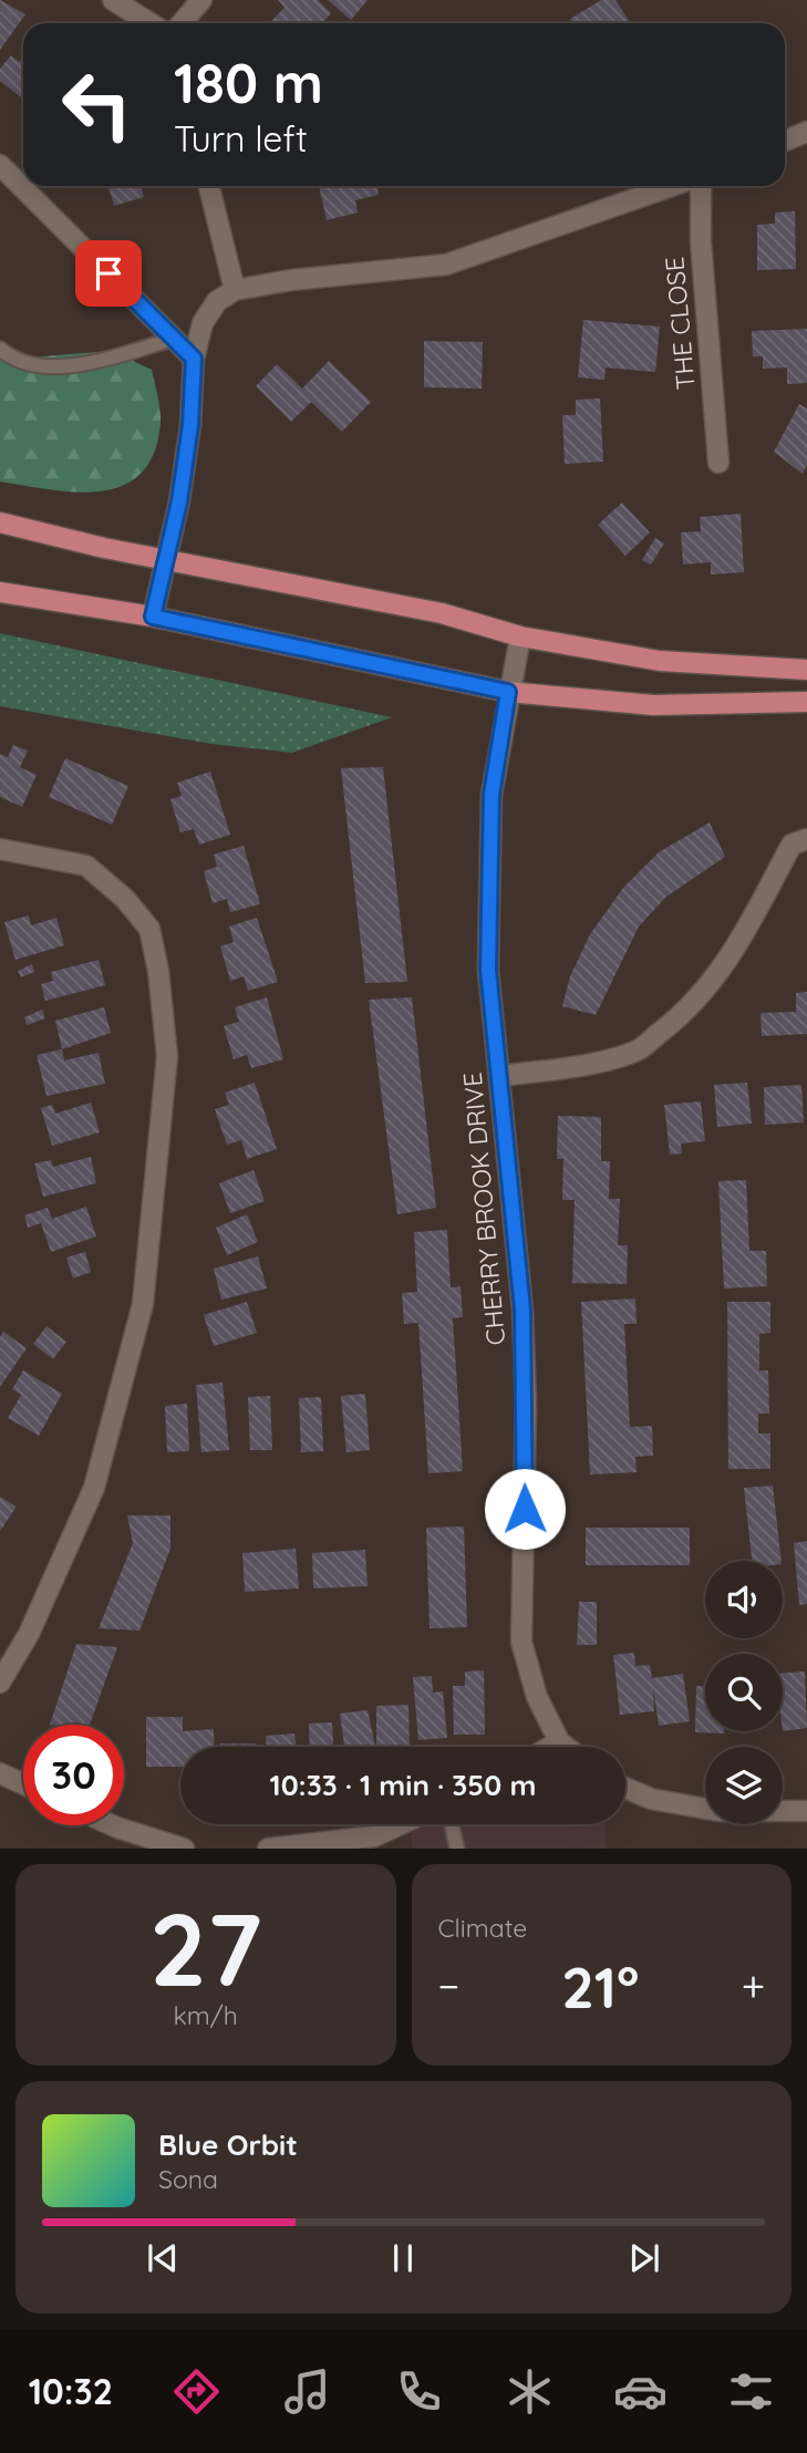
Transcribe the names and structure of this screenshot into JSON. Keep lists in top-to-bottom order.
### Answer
{
  "streets": {
    "street": ["THE CLOSE", "CHERRY BROOK DRIVE"]
  },
  "page": {
    "turn": ["180 m", "Turn left"],
    "limit": "30",
    "trip": "10:33 · 1 min · 350 m",
    "tile": [
      ["27", "km/h"],
      "Climate"
    ],
    "heat": ["−", "21°", "+"],
    "song": ["Blue Orbit", "Sona"],
    "tabs": "10:32"
  }
}
